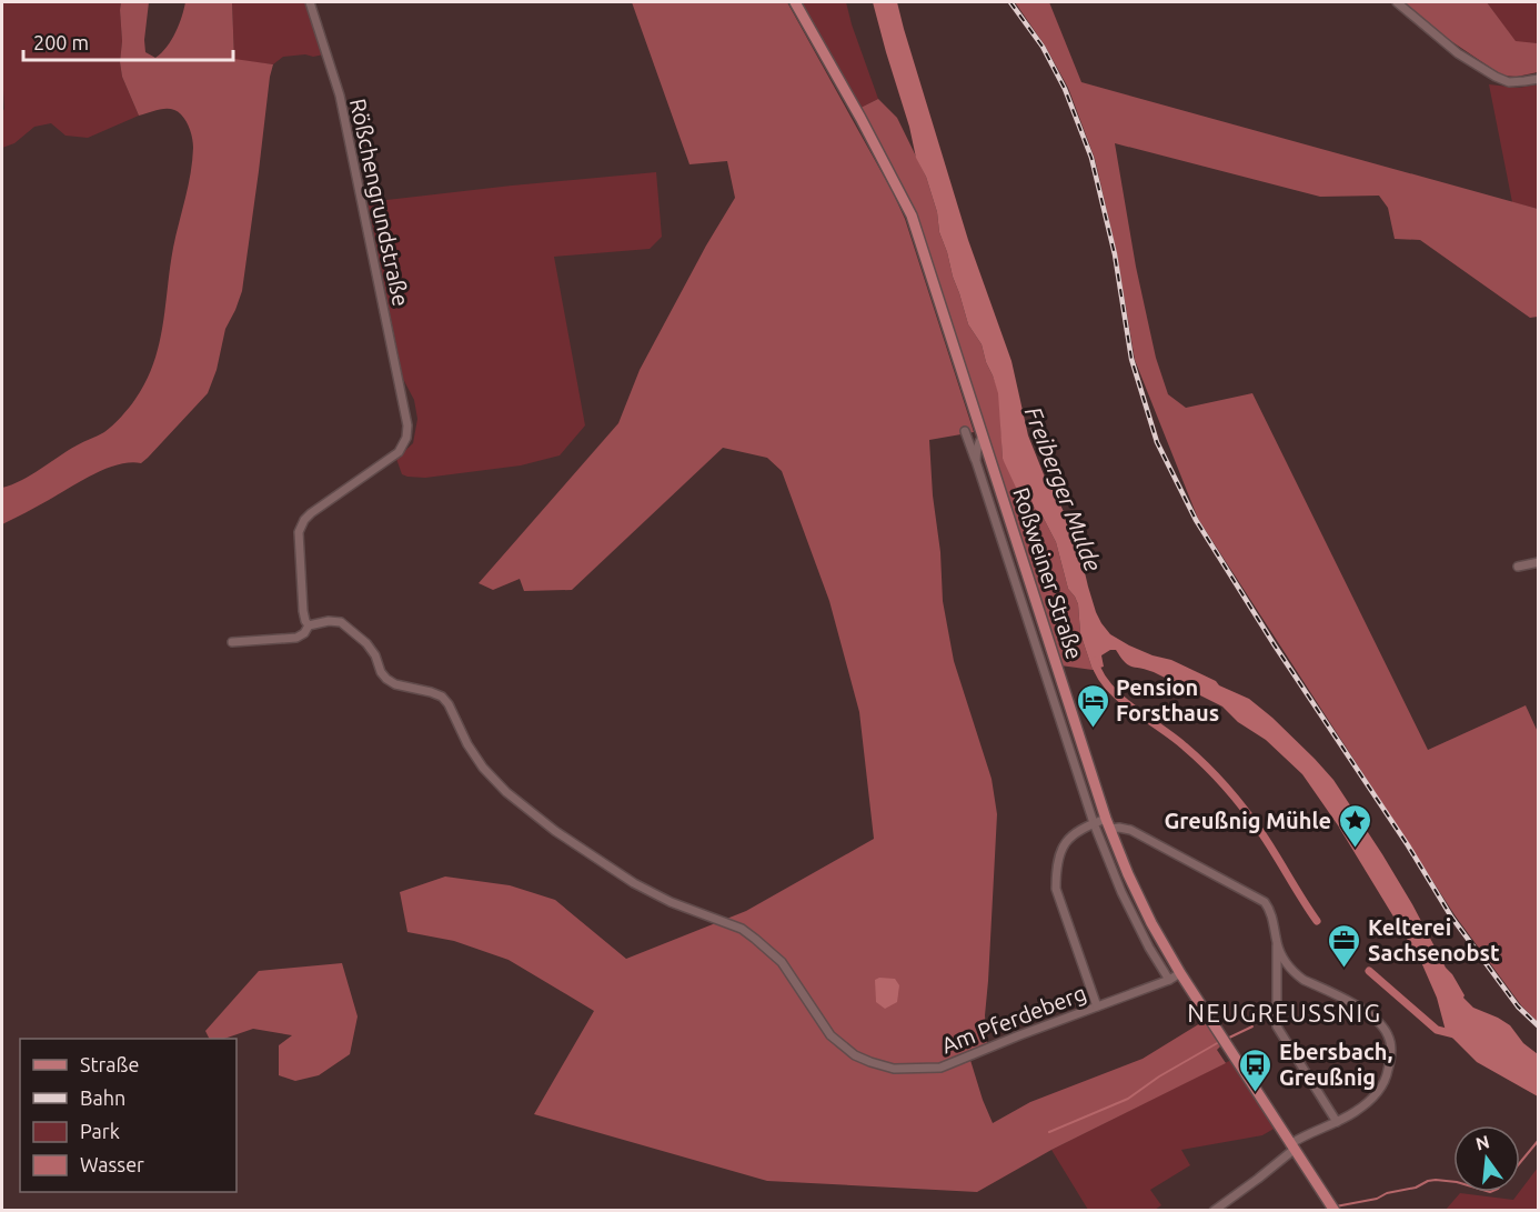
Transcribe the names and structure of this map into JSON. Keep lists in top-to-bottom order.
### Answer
{
  "streets": {
    "main road": ["Roßweiner Straße"],
    "street": ["Rößchengrundstraße", "Am Pferdeberg"]
  },
  "crossings": [
    ["Rößchengrundstraße", "Am Pferdeberg"],
    ["Roßweiner Straße", "Am Pferdeberg"]
  ],
  "districts": ["NEUGREUSSNIG"],
  "water": ["Freiberger Mulde"],
  "places": {
    "hotel": ["Pension Forsthaus"],
    "place": ["Greußnig Mühle"],
    "office": ["Kelterei Sachsenobst"],
    "bus stop": ["Ebersbach, Greußnig"]
  },
  "legend": [
    "Straße",
    "Bahn",
    "Park",
    "Wasser"
  ],
  "scale_bar": "200 m",
  "north": "top"
}
